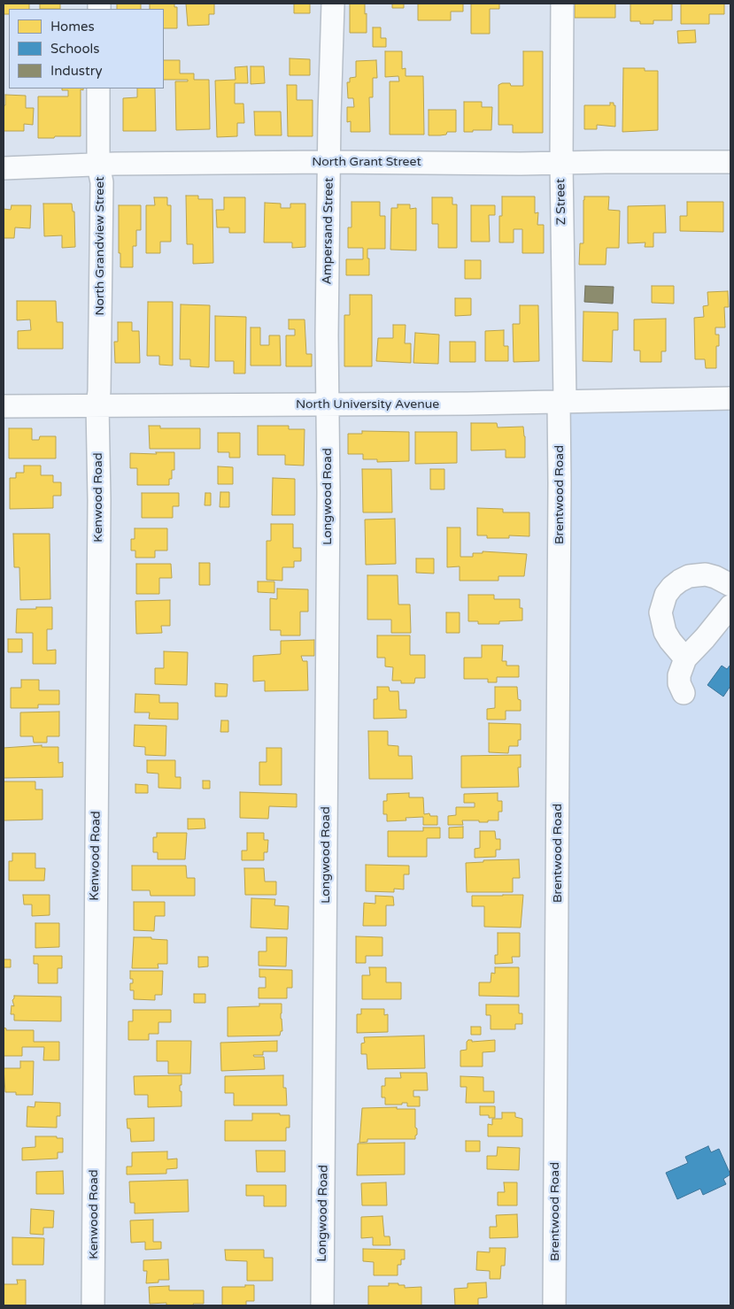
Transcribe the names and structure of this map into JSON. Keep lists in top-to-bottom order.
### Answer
{
  "streets": {
    "street": [
      "North Grant Street",
      "Z Street",
      "Ampersand Street",
      "North Grandview Street",
      "North University Avenue",
      "Brentwood Road",
      "Longwood Road",
      "Kenwood Road"
    ]
  },
  "crossings": [
    ["North Grant Street", "Z Street"],
    ["North Grant Street", "Ampersand Street"],
    ["North Grant Street", "North Grandview Street"],
    ["Z Street", "North University Avenue"],
    ["Z Street", "Brentwood Road"],
    ["Ampersand Street", "North University Avenue"],
    ["Ampersand Street", "Longwood Road"],
    ["North Grandview Street", "North University Avenue"],
    ["North Grandview Street", "Kenwood Road"],
    ["North University Avenue", "Brentwood Road"],
    ["North University Avenue", "Longwood Road"],
    ["North University Avenue", "Kenwood Road"]
  ],
  "legend": ["Homes", "Schools", "Industry"]
}
